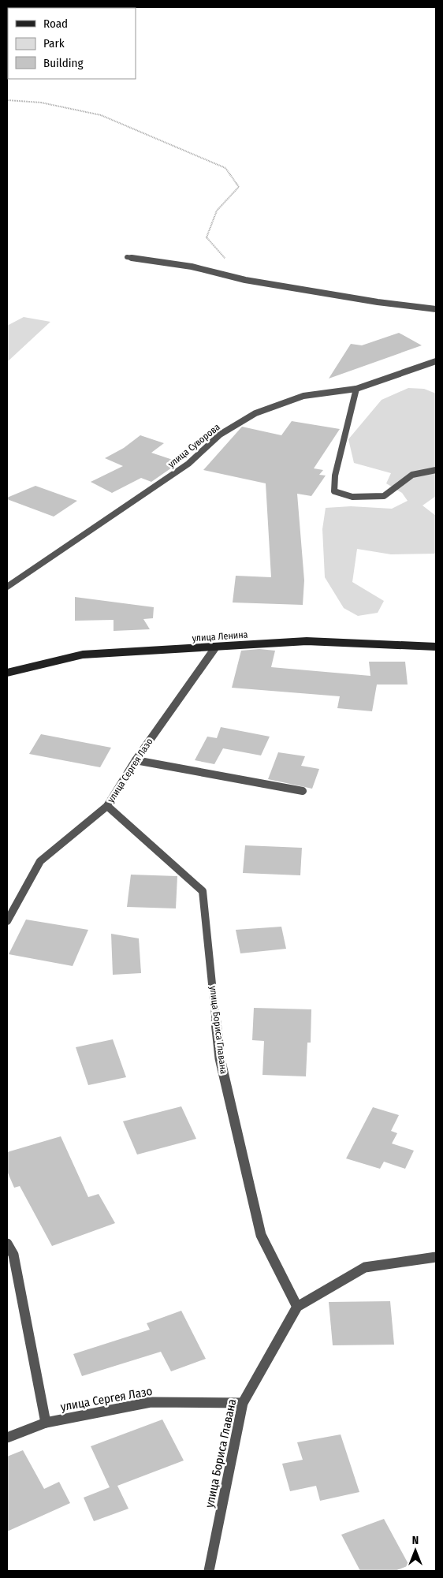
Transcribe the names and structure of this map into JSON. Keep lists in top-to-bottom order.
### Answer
{
  "streets": {
    "main road": ["улица Ленина"],
    "street": ["улица Суворова", "улица Сергея Лазо", "улица Бориса Главана"]
  },
  "crossings": [
    ["улица Ленина", "улица Сергея Лазо"],
    ["улица Сергея Лазо", "улица Бориса Главана"]
  ],
  "legend": ["Road", "Park", "Building"],
  "north": "top"
}
